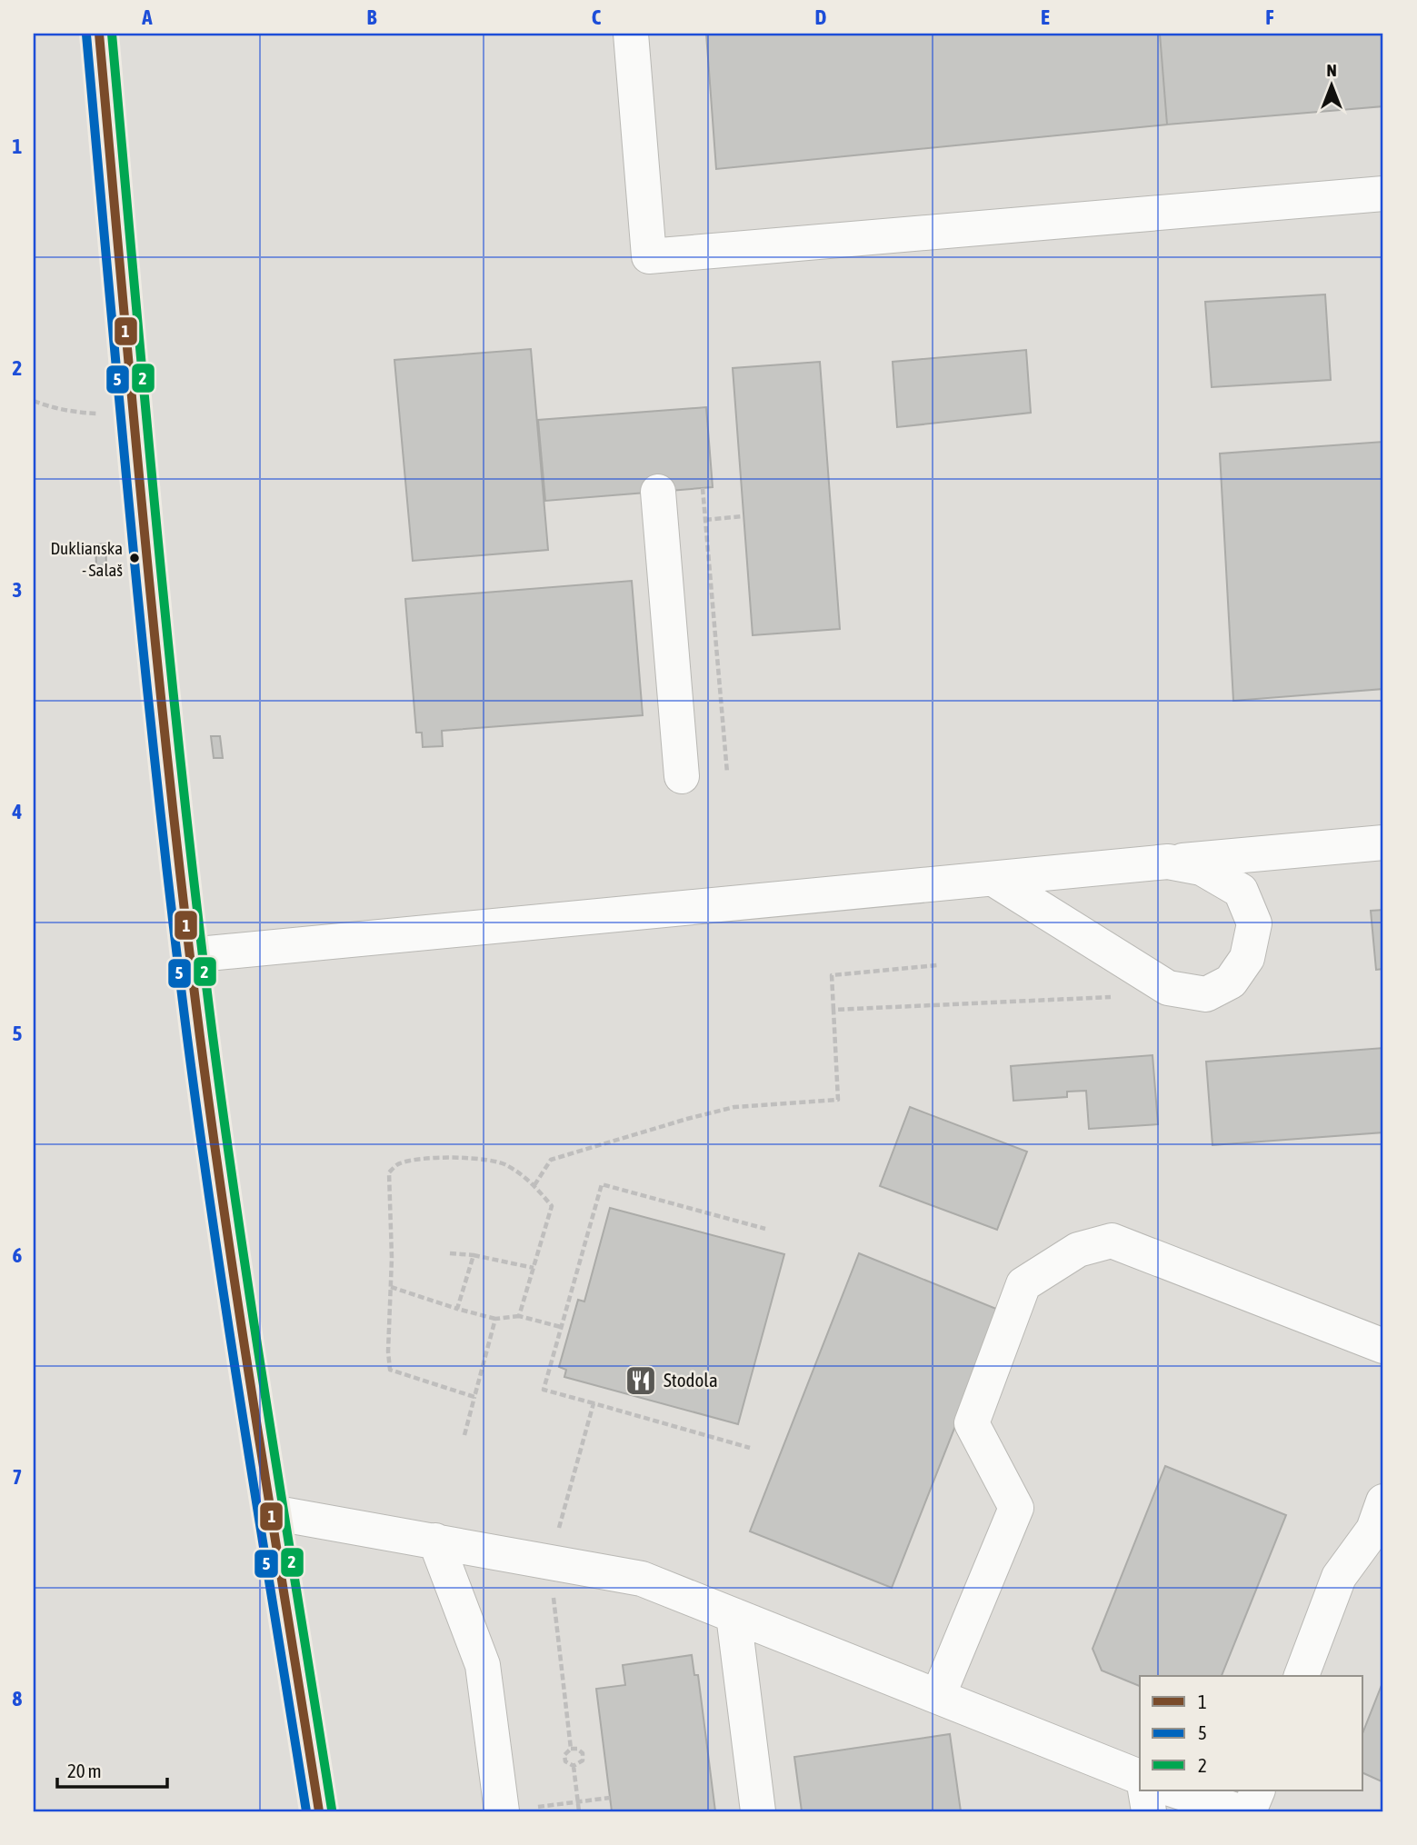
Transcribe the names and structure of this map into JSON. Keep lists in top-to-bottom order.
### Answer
{
  "places": {
    "other": ["Duklianska - Salaš"],
    "restaurant": ["Stodola"]
  },
  "lines": ["transit line 1", "transit line 2", "transit line 5"],
  "legend": ["1", "5", "2"],
  "scale_bar": "20 m",
  "north": "top",
  "grid": {
    "columns": [
      "A",
      "B",
      "C",
      "D",
      "E",
      "F"
    ],
    "rows": [
      "1",
      "2",
      "3",
      "4",
      "5",
      "6",
      "7",
      "8"
    ]
  }
}
